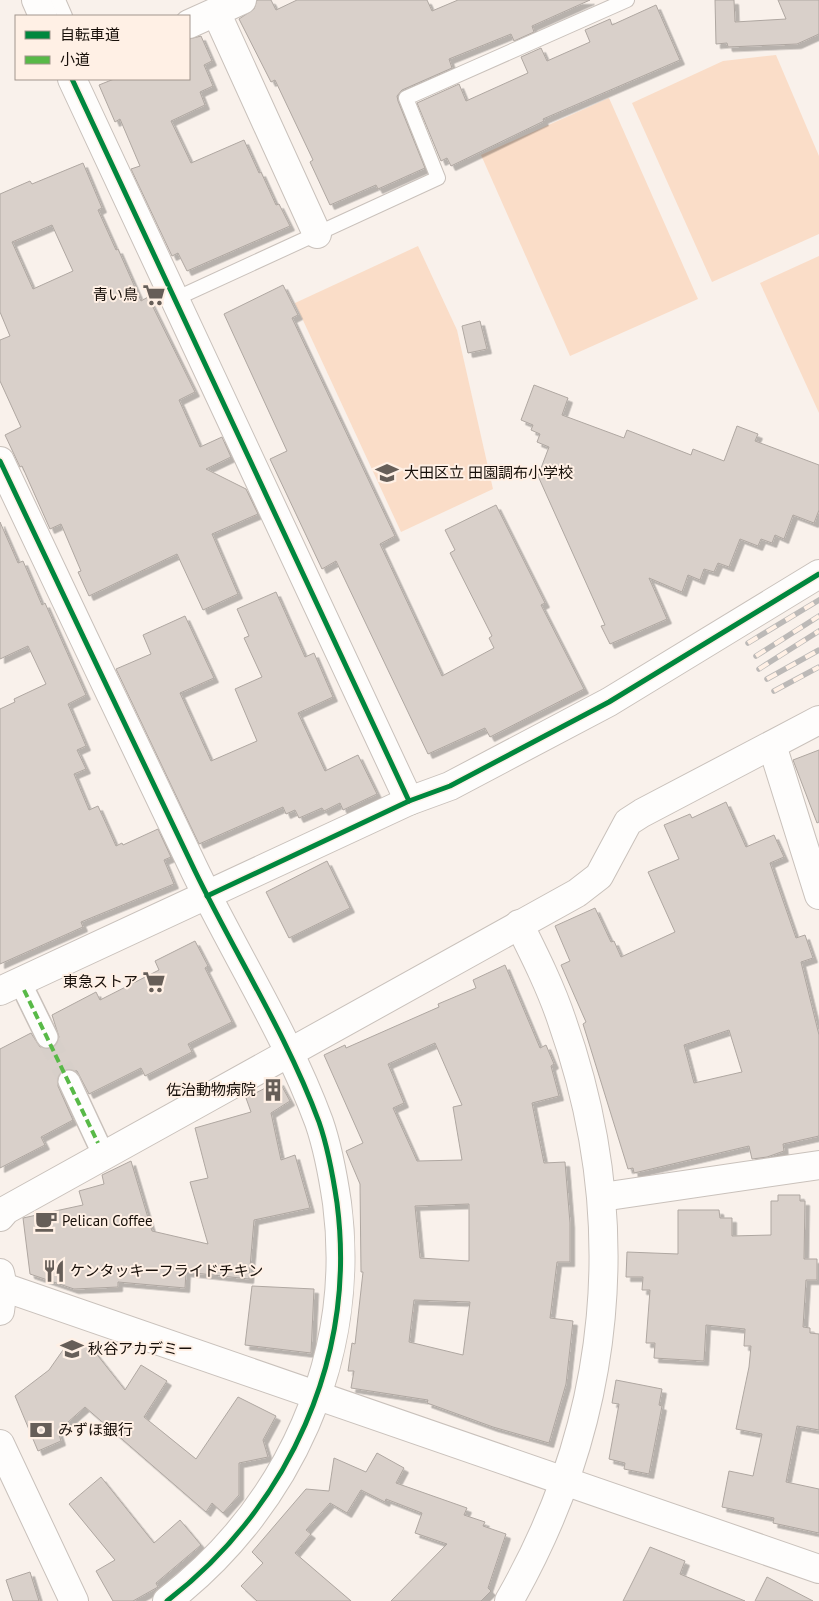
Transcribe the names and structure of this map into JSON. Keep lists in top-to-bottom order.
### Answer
{
  "places": {
    "supermarket": ["青い鳥", "東急ストア"],
    "school or university": ["大田区立 田園調布小学校", "秋谷アカデミー"],
    "building": ["佐治動物病院"],
    "cafe": ["Pelican Coffee"],
    "restaurant": ["ケンタッキーフライドチキン"],
    "bank": ["みずほ銀行"]
  },
  "legend": ["自転車道", "小道"]
}
